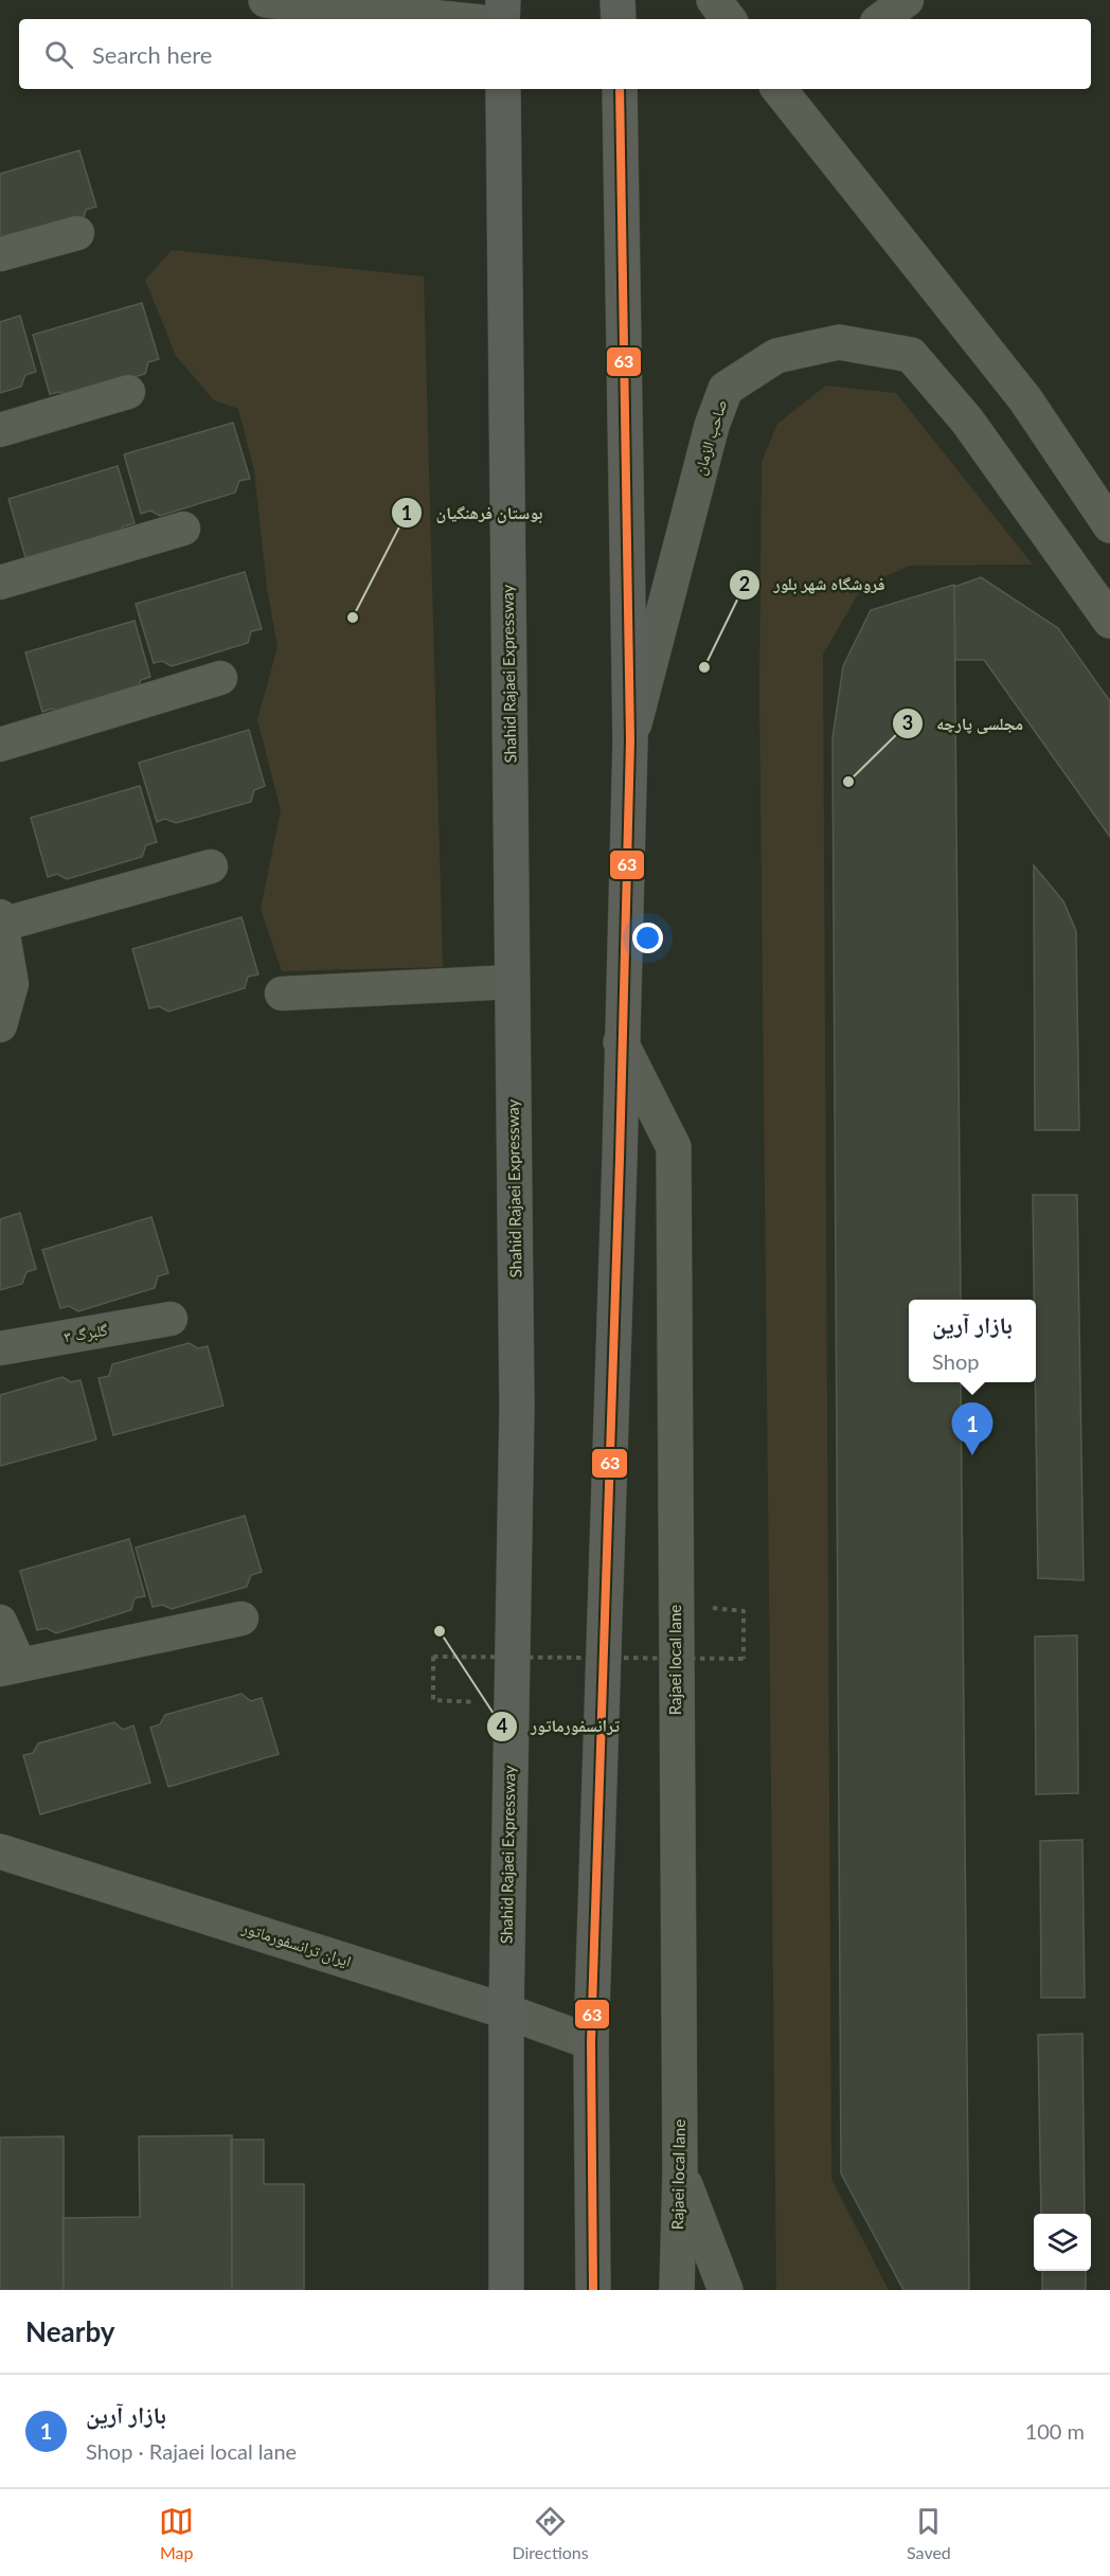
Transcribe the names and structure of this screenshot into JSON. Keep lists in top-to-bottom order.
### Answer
{
  "streets": {
    "highway": ["Shahid Rajaei Expressway"],
    "street": [
      "صاحب الزمان",
      "گلبرگ ۳",
      "Rajaei local lane",
      "ایران ترانسفورماتور"
    ]
  },
  "crossings": [
    ["Shahid Rajaei Expressway", "ایران ترانسفورماتور"]
  ],
  "places": [
    "بوستان فرهنگیان",
    "فروشگاه شهر بلور",
    "مجلسی پارچه",
    "ترانسفورماتور"
  ],
  "lines": ["transit line 63"],
  "page": {
    "search": "Search here",
    "popup": ["بازار آرین", "Shop"],
    "pins": "1",
    "heading": "Nearby",
    "list": [
      {
        "mark": "1",
        "name": "بازار آرین",
        "note": "Shop · Rajaei local lane",
        "value": "100 m"
      }
    ],
    "nav": ["Map", "Directions", "Saved"]
  }
}
